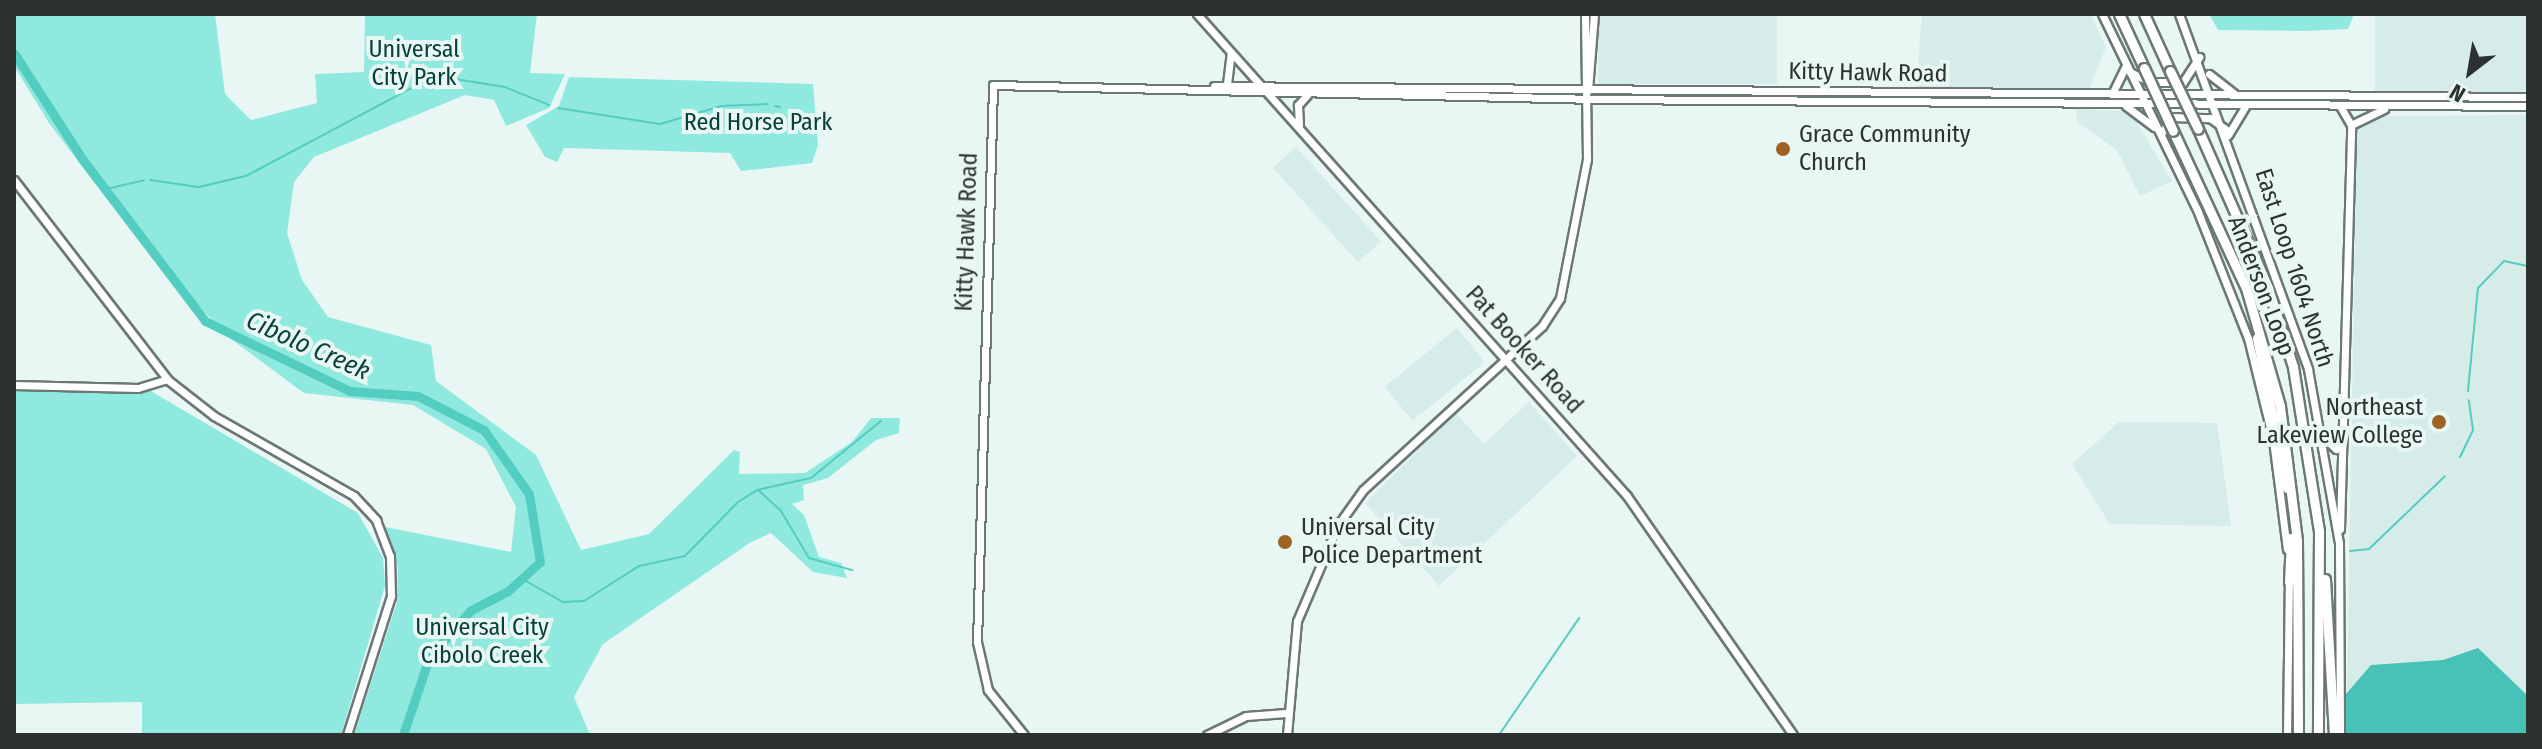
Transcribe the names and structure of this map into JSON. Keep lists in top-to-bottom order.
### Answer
{
  "streets": {
    "highway": ["Anderson Loop"],
    "main road": ["Kitty Hawk Road", "East Loop 1604 North", "Pat Booker Road"]
  },
  "crossings": [
    ["Kitty Hawk Road", "East Loop 1604 North"],
    ["Kitty Hawk Road", "Pat Booker Road"]
  ],
  "water": ["Cibolo Creek"],
  "parks": ["Universal City Park", "Red Horse Park", "Universal City Cibolo Creek"],
  "places": ["Grace Community Church", "Northeast Lakeview College", "Universal City Police Department"],
  "north": "bottom left"
}
